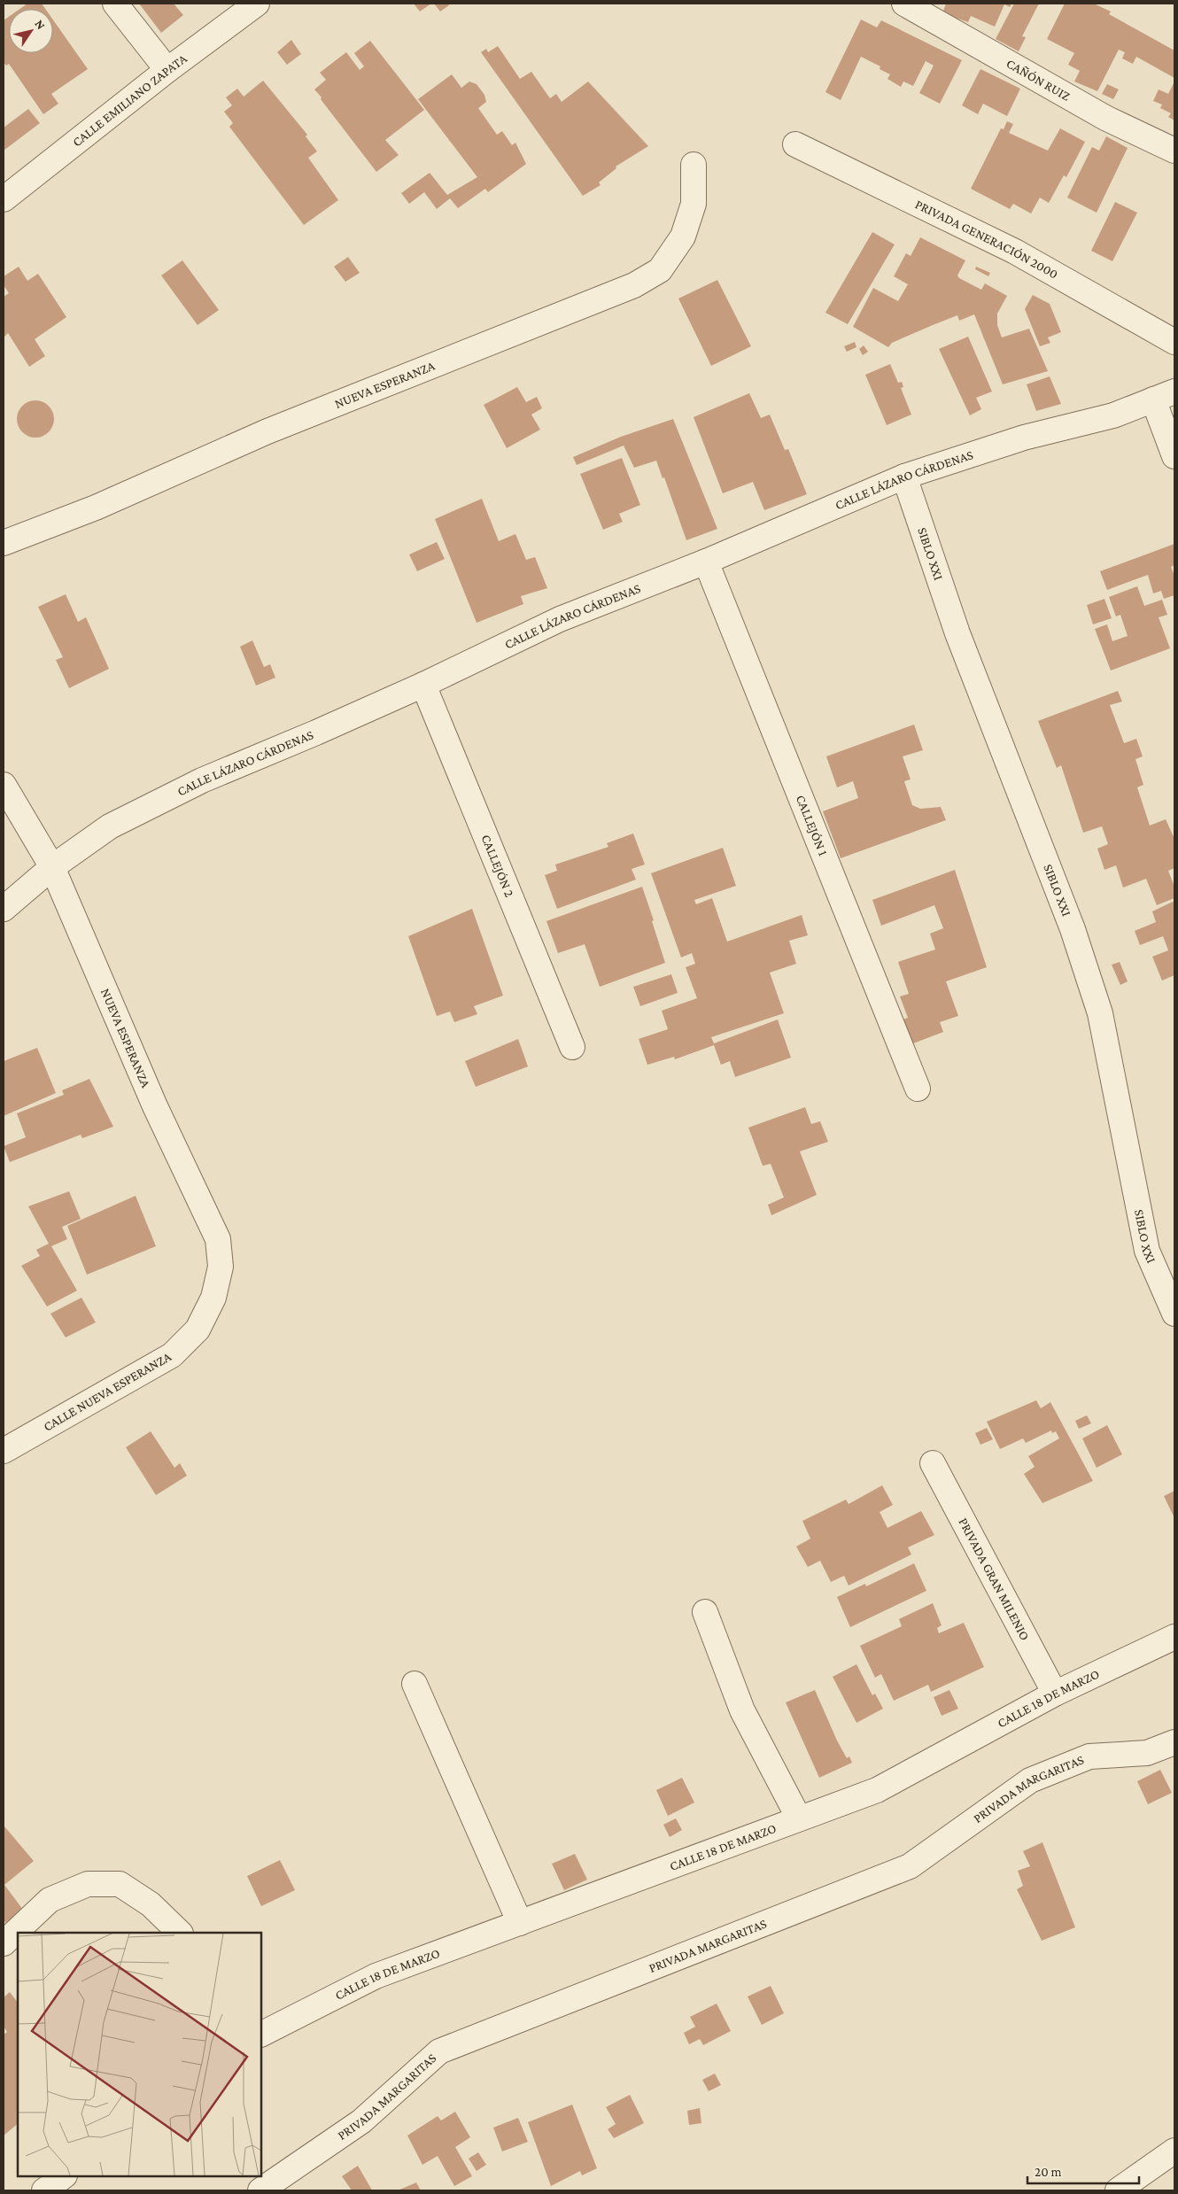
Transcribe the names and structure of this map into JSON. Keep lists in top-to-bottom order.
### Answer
{
  "streets": {
    "street": [
      "CAÑÓN RUIZ",
      "CALLE EMILIANO ZAPATA",
      "PRIVADA GENERACIÓN 2000",
      "NUEVA ESPERANZA",
      "CALLE LÁZARO CÁRDENAS",
      "SIBLO XXI",
      "CALLEJÓN 1",
      "CALLEJÓN 2",
      "CALLE NUEVA ESPERANZA",
      "PRIVADA GRAN MILENIO",
      "CALLE 18 DE MARZO",
      "PRIVADA MARGARITAS"
    ]
  },
  "crossings": [
    ["NUEVA ESPERANZA", "CALLE LÁZARO CÁRDENAS"],
    ["NUEVA ESPERANZA", "CALLE NUEVA ESPERANZA"],
    ["CALLE LÁZARO CÁRDENAS", "SIBLO XXI"],
    ["CALLE LÁZARO CÁRDENAS", "CALLEJÓN 1"],
    ["CALLE LÁZARO CÁRDENAS", "CALLEJÓN 2"],
    ["PRIVADA GRAN MILENIO", "CALLE 18 DE MARZO"]
  ],
  "scale_bar": "20 m",
  "north": "top right"
}
